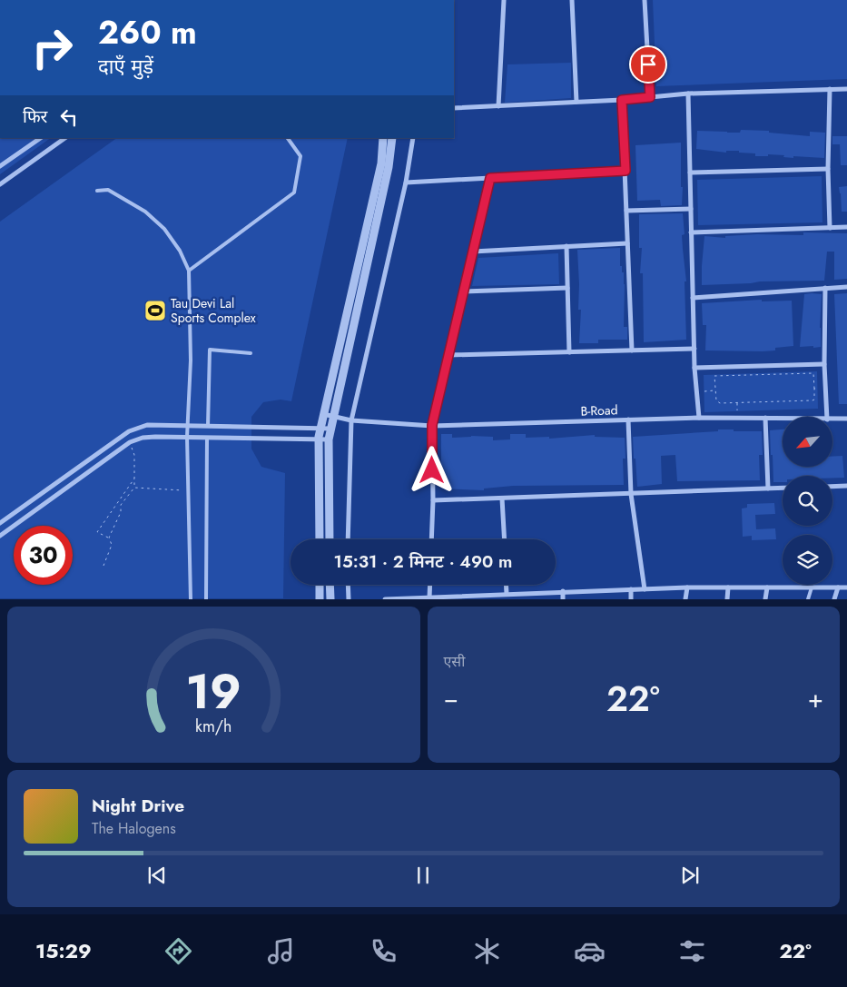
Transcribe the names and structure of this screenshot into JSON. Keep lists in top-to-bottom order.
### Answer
{
  "streets": {
    "street": ["B-Road"]
  },
  "places": {
    "sports": ["Tau Devi Lal Sports Complex"]
  },
  "north": "bottom left",
  "page": {
    "turn": ["260 m", "दाएँ मुड़ें"],
    "then": "फिर",
    "limit": "30",
    "trip": "15:31 · 2 मिनट · 490 m",
    "tile": "एसी",
    "heat": ["−", "22°", "+"],
    "song": ["Night Drive", "The Halogens"],
    "tabs": ["15:29", "22°"],
    "gauge": ["19", "km/h"]
  }
}
